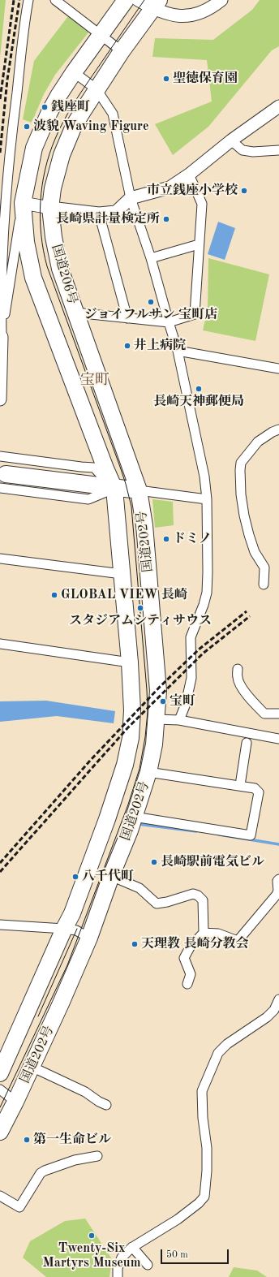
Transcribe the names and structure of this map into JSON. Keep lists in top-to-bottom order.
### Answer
{
  "streets": {
    "highway": ["国道206号", "国道202号"]
  },
  "crossings": [
    ["国道206号", "国道202号"]
  ],
  "districts": ["宝町"],
  "places": [
    "聖徳保育園",
    "銭座町",
    "波貌 Waving Figure",
    "市立銭座小学校",
    "長崎県計量検定所",
    "ジョイフルサン 宝町店",
    "井上病院",
    "長崎天神郵便局",
    "ドミノ",
    "GLOBAL VIEW 長崎",
    "スタジアムシティサウス",
    "宝町",
    "長崎駅前電気ビル",
    "八千代町",
    "天理教 長崎分教会",
    "第一生命ビル",
    "Twenty-Six Martyrs Museum"
  ],
  "scale_bar": "50 m"
}
